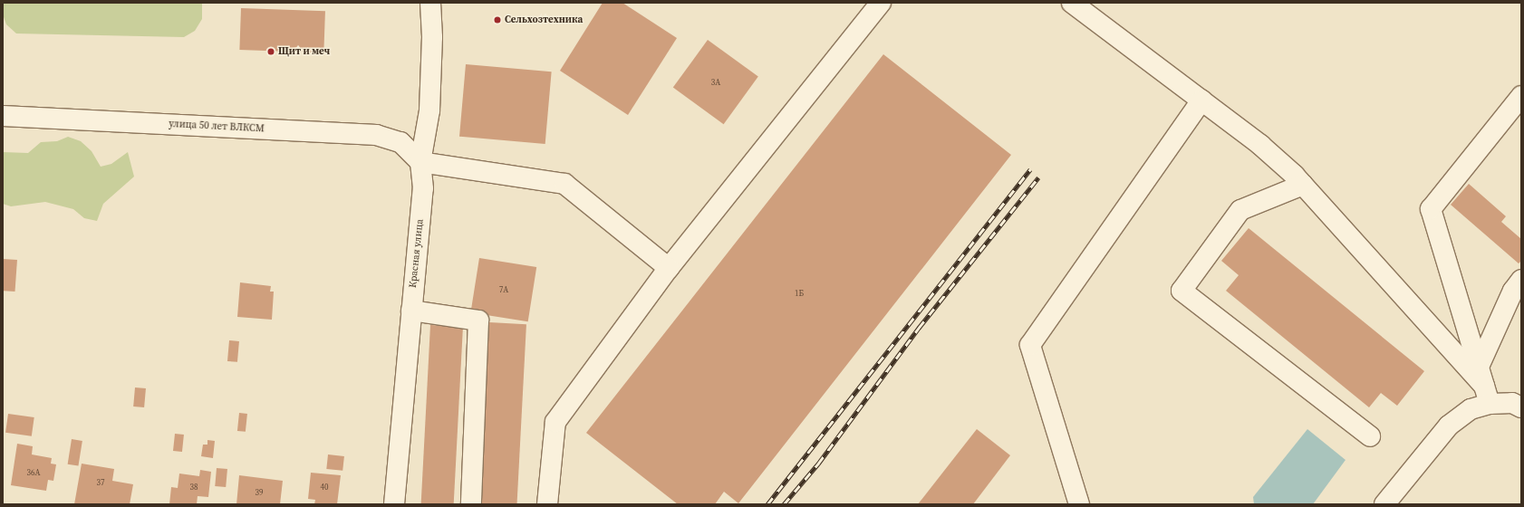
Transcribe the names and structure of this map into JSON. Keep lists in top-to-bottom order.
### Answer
{
  "streets": {
    "street": ["улица 50 лет ВЛКСМ", "Красная улица"]
  },
  "crossings": [
    ["улица 50 лет ВЛКСМ", "Красная улица"]
  ],
  "places": ["Сельхозтехника", "Щит и меч"],
  "house_numbers": [
    "3А",
    "7А",
    "1Б",
    "36А",
    "37",
    "38",
    "40",
    "39"
  ]
}
